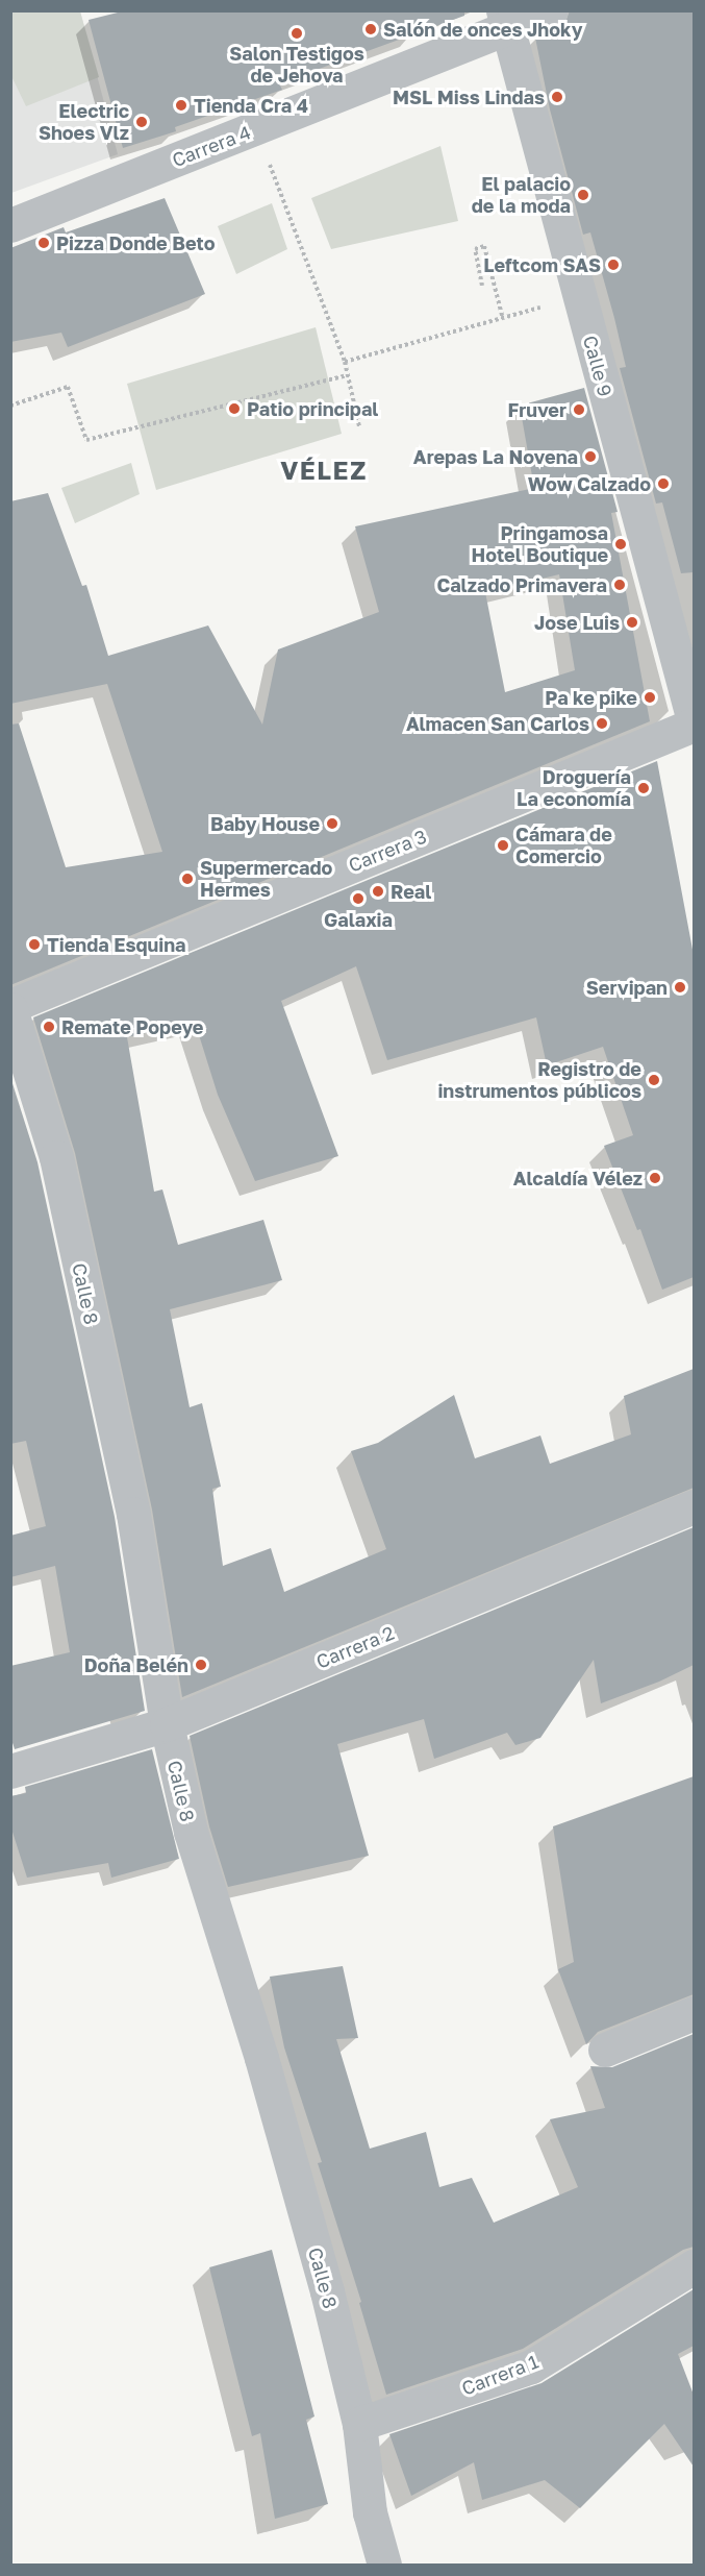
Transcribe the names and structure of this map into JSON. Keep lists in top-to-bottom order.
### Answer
{
  "streets": {
    "street": [
      "Carrera 4",
      "Calle 9",
      "Carrera 3",
      "Calle 8",
      "Carrera 2",
      "Carrera 1"
    ]
  },
  "crossings": [
    ["Carrera 4", "Calle 9"],
    ["Calle 9", "Carrera 3"],
    ["Carrera 3", "Calle 8"],
    ["Calle 8", "Carrera 2"],
    ["Calle 8", "Carrera 1"]
  ],
  "districts": ["VÉLEZ"],
  "places": [
    "Salón de onces Jhoky",
    "Salon Testigos de Jehova",
    "MSL Miss Lindas",
    "Tienda Cra 4",
    "Electric Shoes Vlz",
    "El palacio de la moda",
    "Pizza Donde Beto",
    "Leftcom SAS",
    "Patio principal",
    "Fruver",
    "Arepas La Novena",
    "Wow Calzado",
    "Pringamosa Hotel Boutique",
    "Calzado Primavera",
    "Jose Luis",
    "Pa ke pike",
    "Almacen San Carlos",
    "Droguería La economía",
    "Baby House",
    "Cámara de Comercio",
    "Supermercado Hermes",
    "Real",
    "Galaxia",
    "Tienda Esquina",
    "Servipan",
    "Remate Popeye",
    "Registro de instrumentos públicos",
    "Alcaldía Vélez",
    "Doña Belén"
  ]
}
